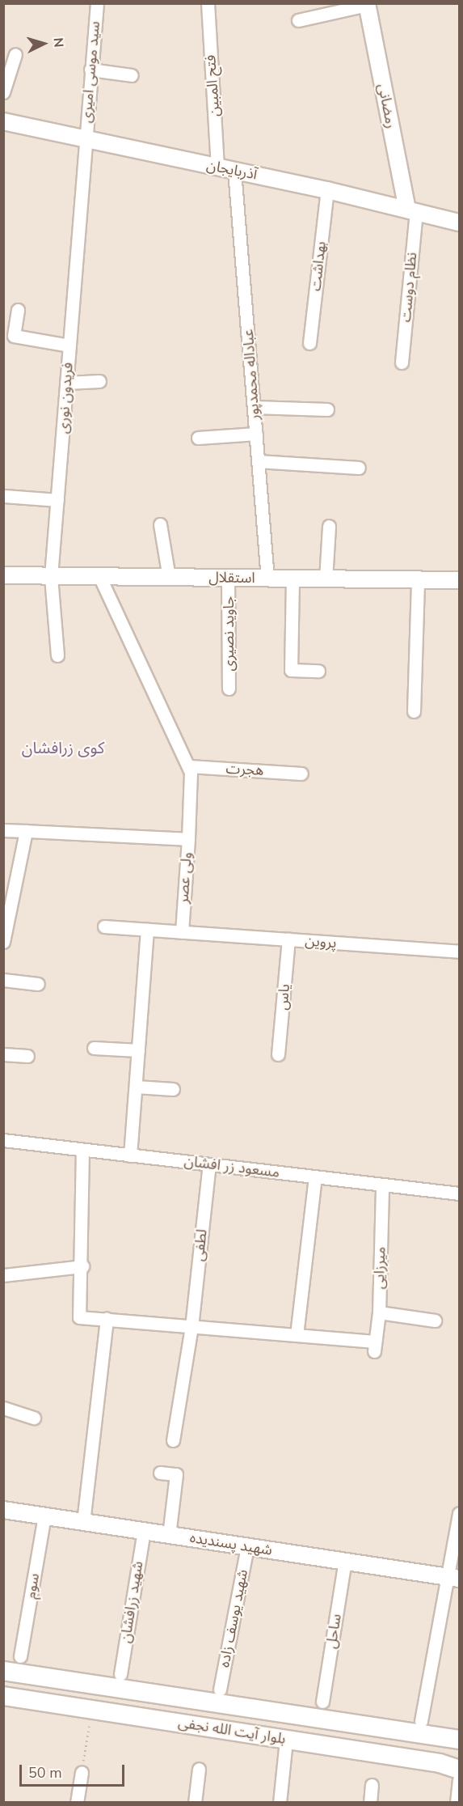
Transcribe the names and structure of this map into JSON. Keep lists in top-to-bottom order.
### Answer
{
  "streets": {
    "main road": ["بلوار آیت الله نجفی"],
    "street": [
      "سید موسی امیری",
      "فتح المبین",
      "رمضانی",
      "آذربایجان",
      "بهداشت",
      "نظام دوست",
      "عباداله محمدپور",
      "فریدون نوری",
      "استقلال",
      "جاوید نصیری",
      "هجرت",
      "ولی عصر",
      "پروین",
      "یاس",
      "مسعود زر افشان",
      "لطفی",
      "میرزایی",
      "شهید پسندیده",
      "سوم",
      "شهید زرافشان",
      "شهید یوسف زاده",
      "ساحل"
    ]
  },
  "crossings": [
    ["سید موسی امیری", "آذربایجان"],
    ["سید موسی امیری", "فریدون نوری"],
    ["فتح المبین", "آذربایجان"],
    ["رمضانی", "آذربایجان"],
    ["رمضانی", "نظام دوست"],
    ["آذربایجان", "بهداشت"],
    ["آذربایجان", "نظام دوست"],
    ["آذربایجان", "عباداله محمدپور"],
    ["آذربایجان", "فریدون نوری"],
    ["عباداله محمدپور", "استقلال"],
    ["فریدون نوری", "استقلال"],
    ["استقلال", "جاوید نصیری"],
    ["ولی عصر", "پروین"],
    ["پروین", "یاس"],
    ["مسعود زر افشان", "لطفی"],
    ["مسعود زر افشان", "میرزایی"],
    ["شهید پسندیده", "سوم"],
    ["شهید پسندیده", "شهید زرافشان"],
    ["شهید پسندیده", "شهید یوسف زاده"],
    ["شهید پسندیده", "ساحل"],
    ["شهید زرافشان", "بلوار آیت الله نجفی"]
  ],
  "districts": ["کوی زرافشان"],
  "scale_bar": "50 m",
  "north": "right"
}
